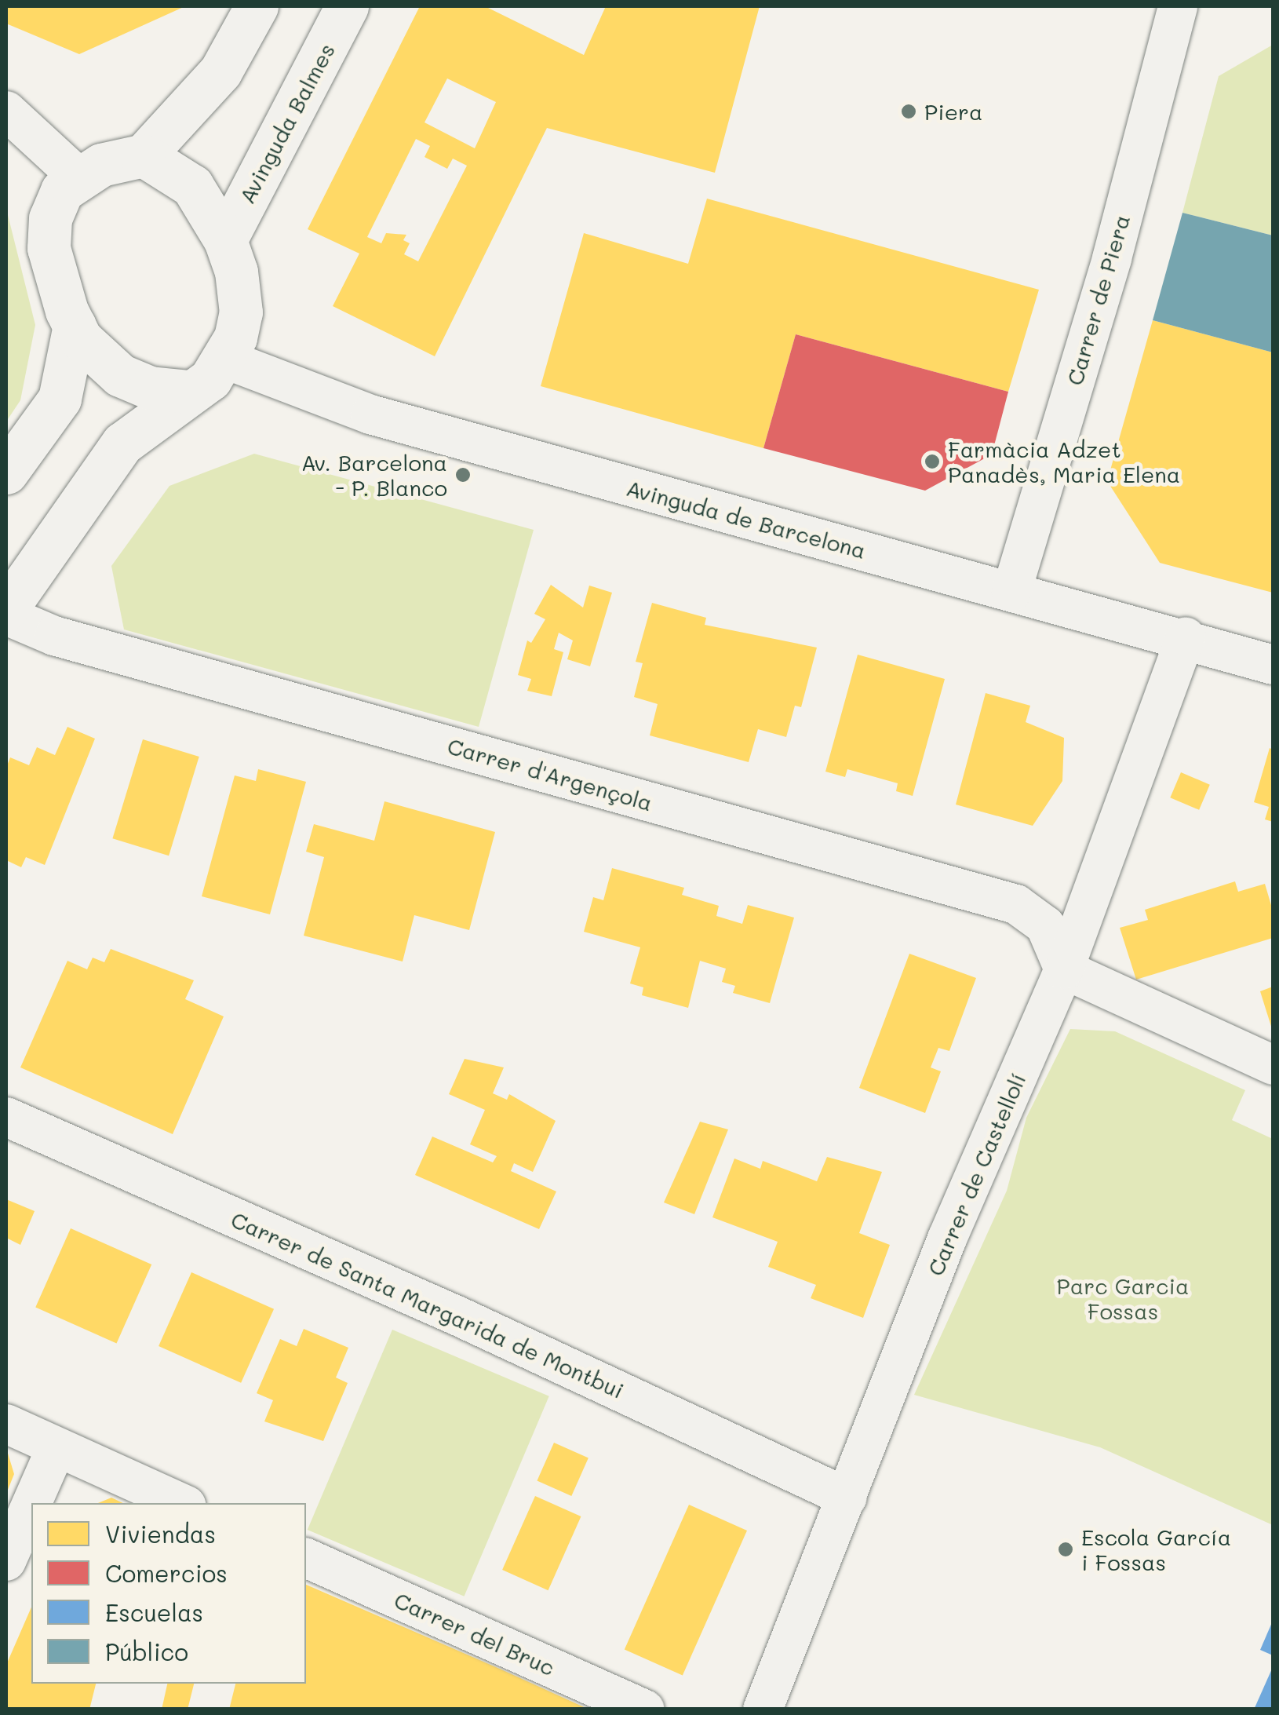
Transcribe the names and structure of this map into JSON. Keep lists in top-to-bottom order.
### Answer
{
  "streets": {
    "street": [
      "Avinguda Balmes",
      "Carrer de Piera",
      "Avinguda de Barcelona",
      "Carrer d'Argençola",
      "Carrer de Castellolí",
      "Carrer de Santa Margarida de Montbui",
      "Carrer del Bruc"
    ]
  },
  "crossings": [
    ["Avinguda Balmes", "Avinguda de Barcelona"],
    ["Carrer de Piera", "Avinguda de Barcelona"],
    ["Avinguda de Barcelona", "Carrer de Castellolí"],
    ["Carrer d'Argençola", "Carrer de Castellolí"],
    ["Carrer de Castellolí", "Carrer de Santa Margarida de Montbui"]
  ],
  "parks": ["Parc Garcia Fossas"],
  "places": [
    "Piera",
    "Farmàcia Adzet Panadès, Maria Elena",
    "Av. Barcelona - P. Blanco",
    "Escola García i Fossas"
  ],
  "legend": [
    "Viviendas",
    "Comercios",
    "Escuelas",
    "Público"
  ]
}
